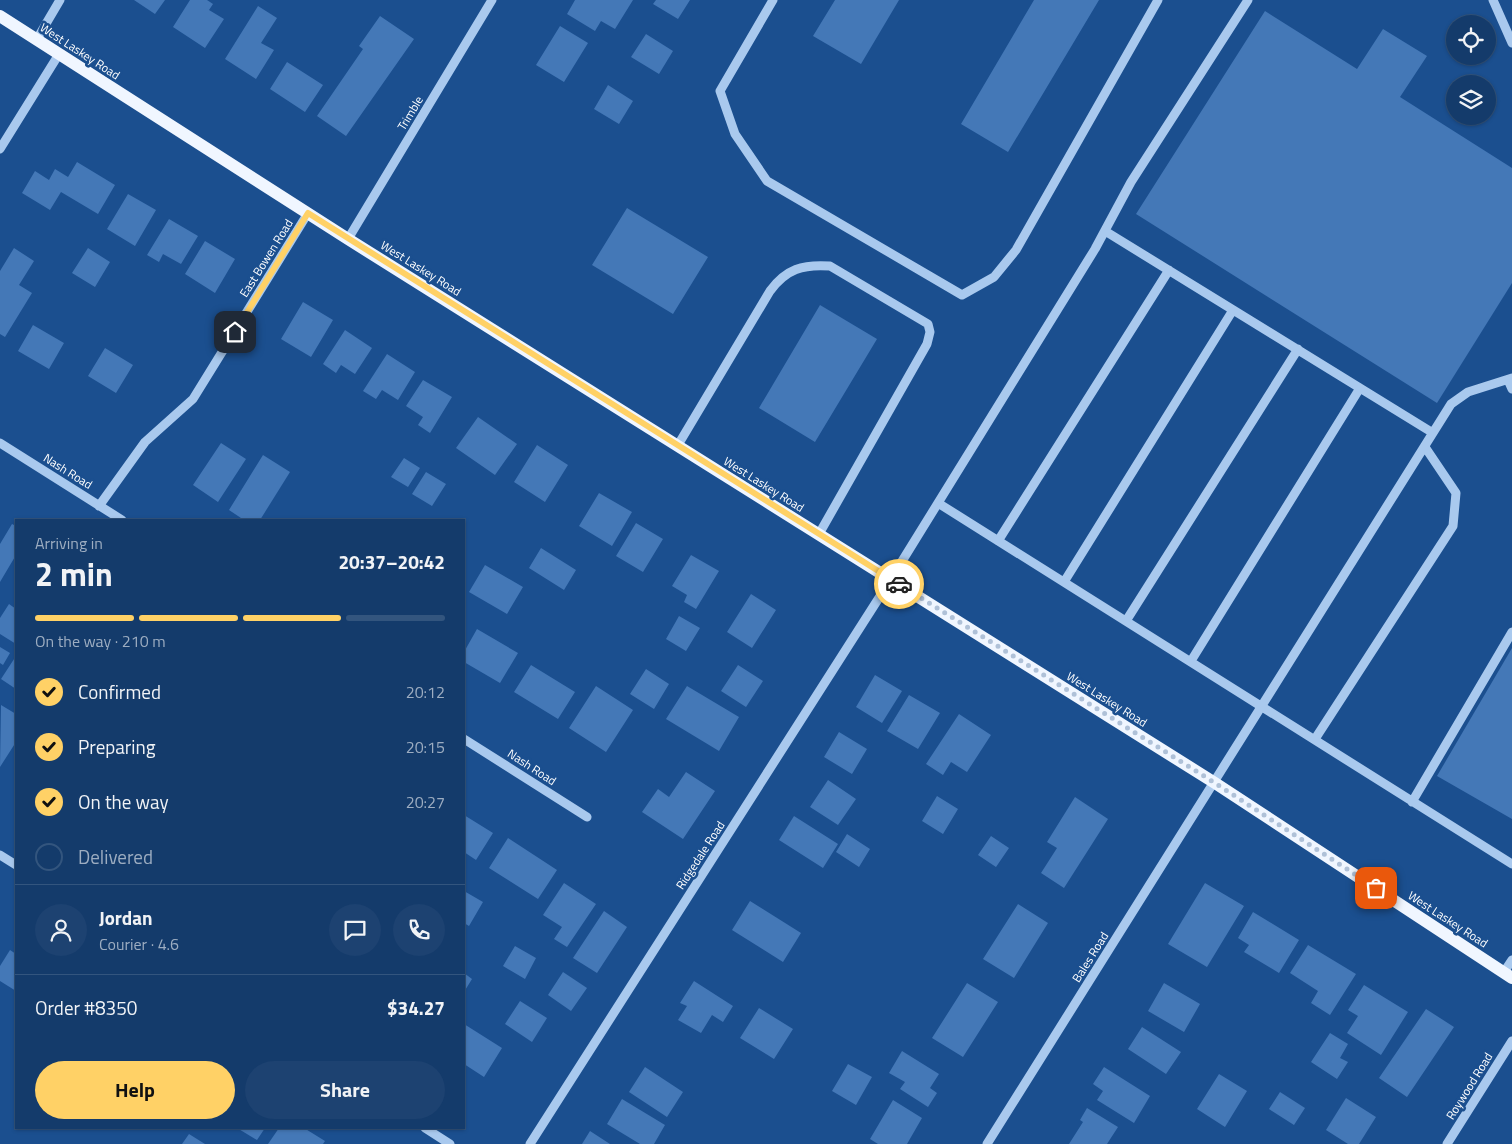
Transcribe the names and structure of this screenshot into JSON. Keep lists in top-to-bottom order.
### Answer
{
  "streets": {
    "main road": ["West Laskey Road"],
    "street": [
      "Trimble",
      "East Bowen Road",
      "Nash Road",
      "Ridgedale Road",
      "Bales Road",
      "Roywood Road"
    ]
  },
  "crossings": [
    ["West Laskey Road", "Trimble"],
    ["West Laskey Road", "East Bowen Road"],
    ["West Laskey Road", "Ridgedale Road"],
    ["West Laskey Road", "Bales Road"],
    ["East Bowen Road", "Nash Road"]
  ],
  "page": {
    "heading": ["2 min", "Arriving in", "20:37–20:42"],
    "panel": [
      "Jordan",
      "Courier · 4.6",
      "Order #8350",
      "$34.27"
    ],
    "bar": "On the way · 210 m",
    "list": [
      ["Confirmed", "20:12"],
      ["Preparing", "20:15"],
      ["On the way", "20:27"],
      "Delivered"
    ],
    "buttons": ["Help", "Share"]
  }
}
